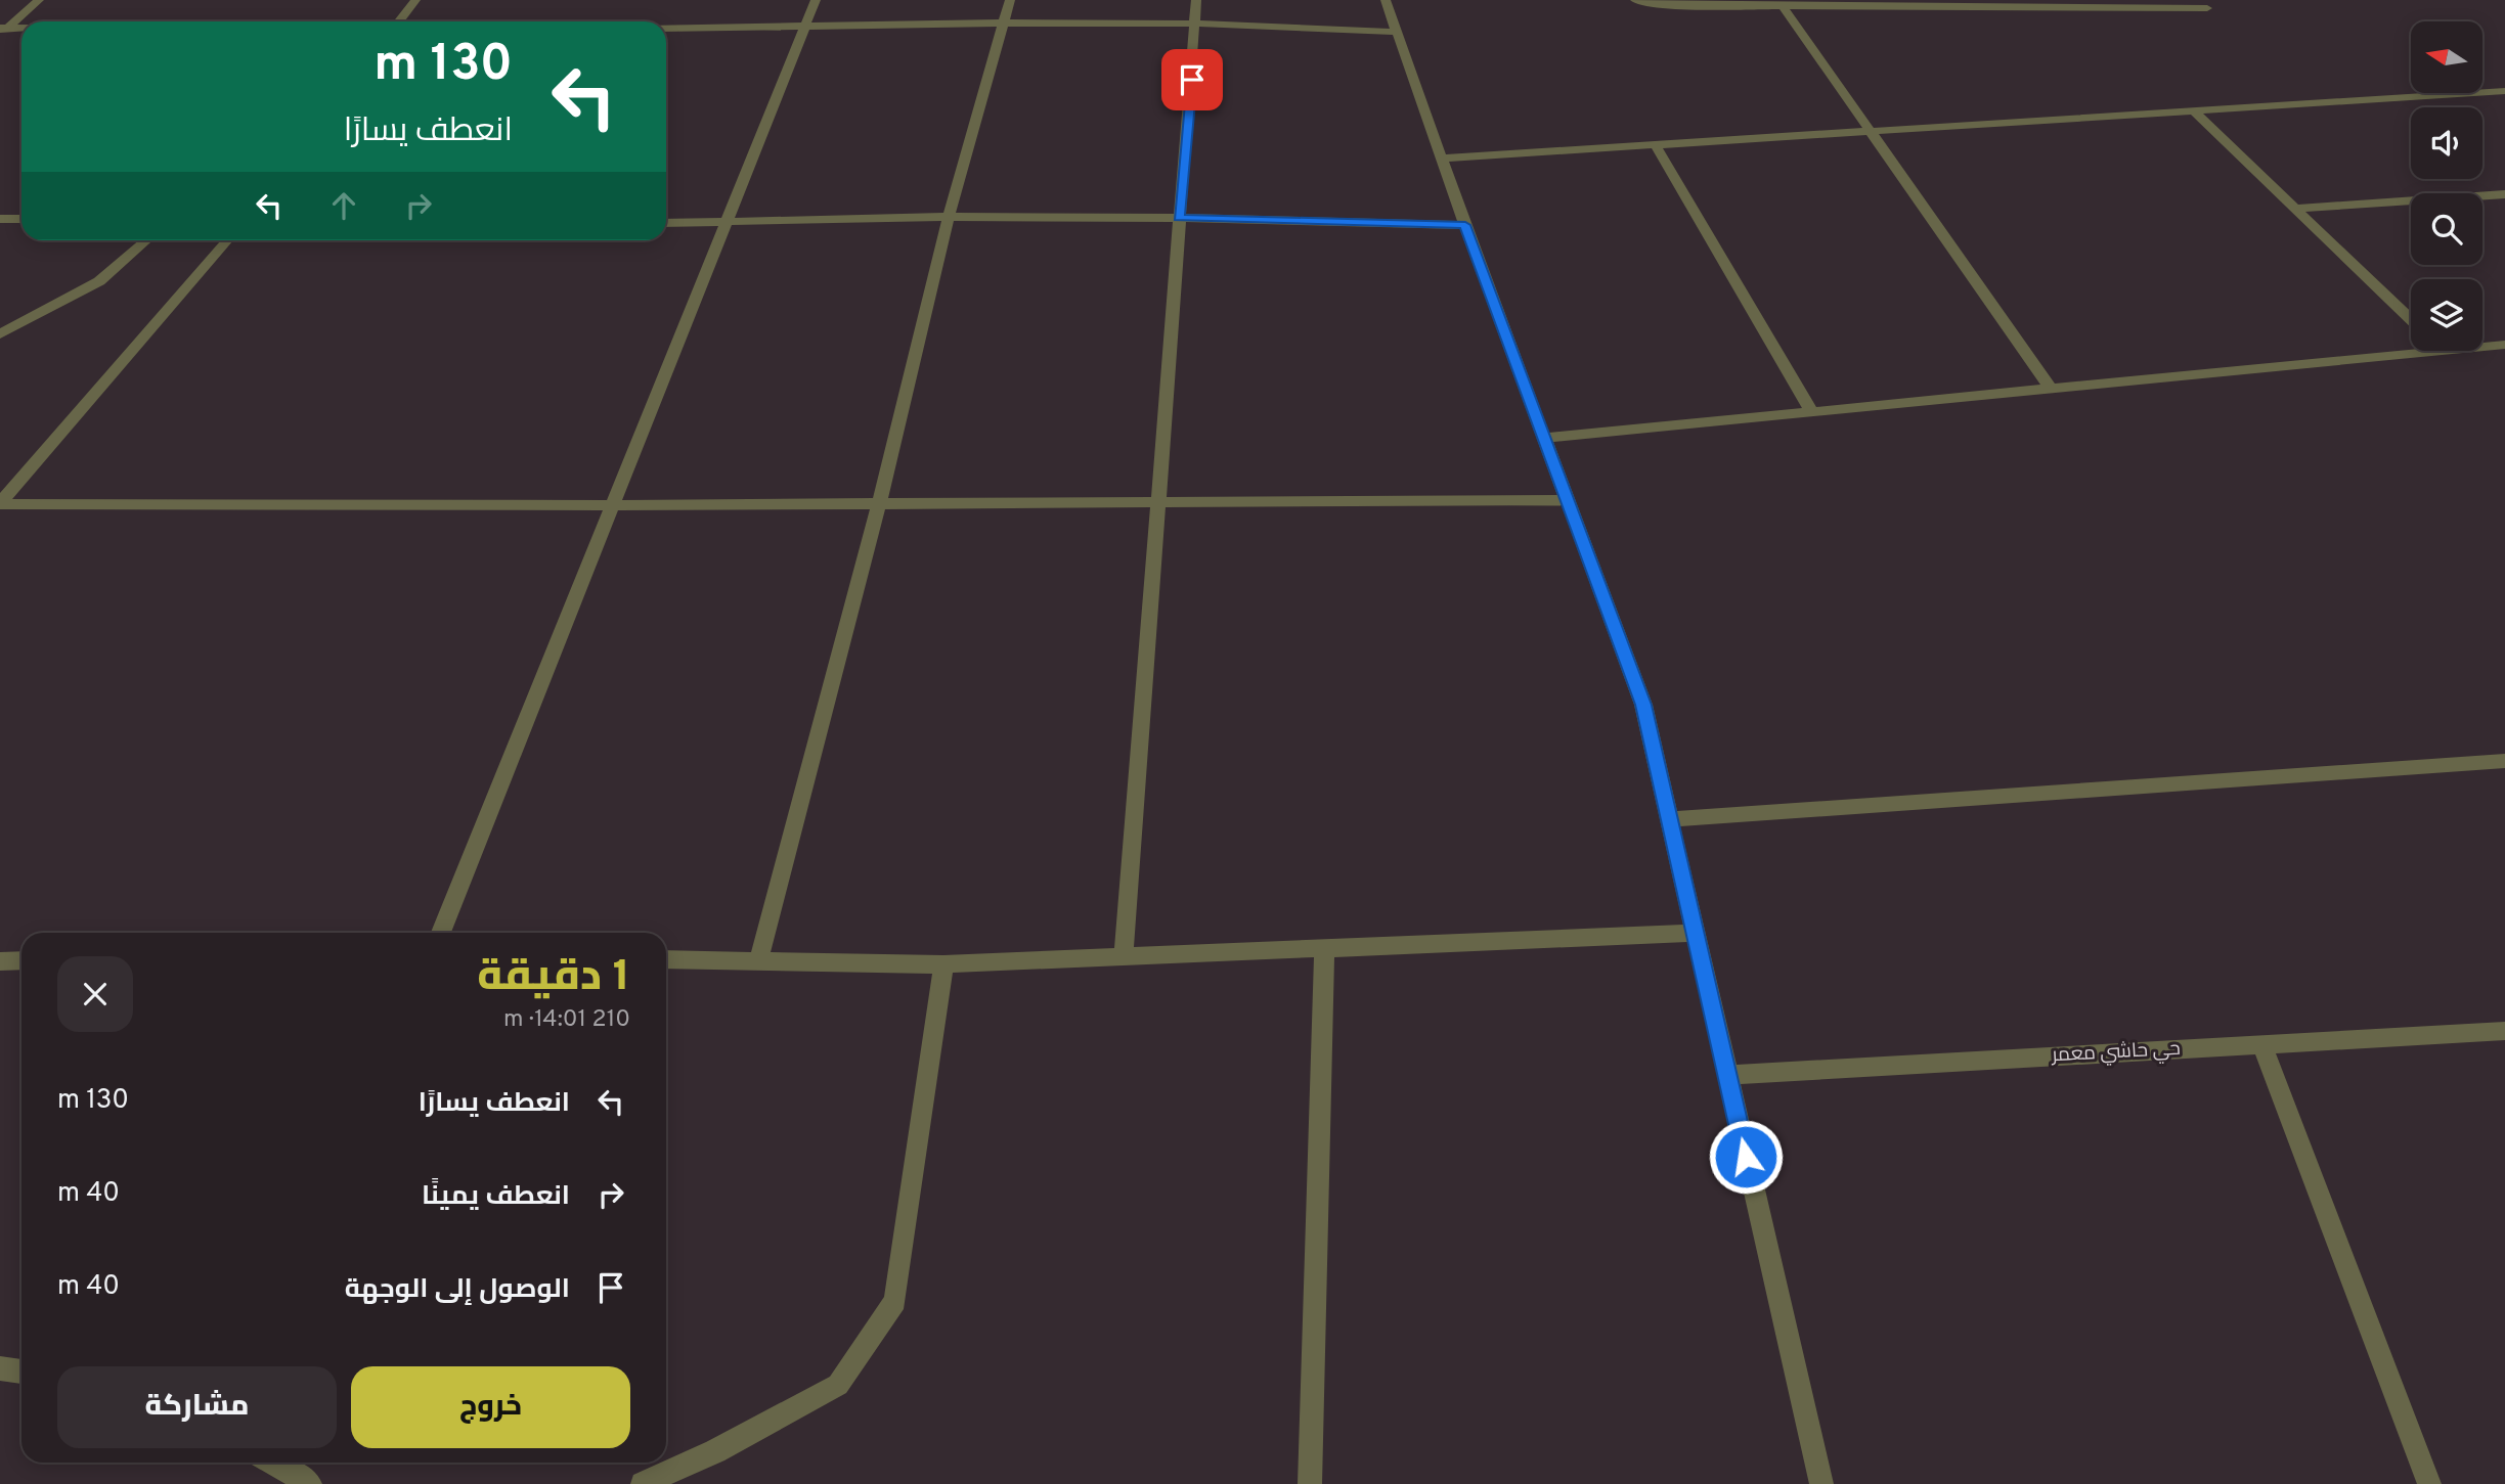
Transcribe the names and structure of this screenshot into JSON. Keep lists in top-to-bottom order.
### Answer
{
  "streets": {
    "street": ["حي حاشي معمر"]
  },
  "north": "left",
  "page": {
    "turn": ["130 m", "انعطف يسارًا"],
    "heading": ["1 دقيقة", "210 m · 14:01"],
    "list": [
      {
        "name": "انعطف يسارًا",
        "value": "130 m"
      },
      {
        "name": "انعطف يمينًا",
        "value": "40 m"
      },
      {
        "name": "الوصول إلى الوجهة",
        "value": "40 m"
      }
    ],
    "buttons": ["خروج", "مشاركة"]
  }
}
